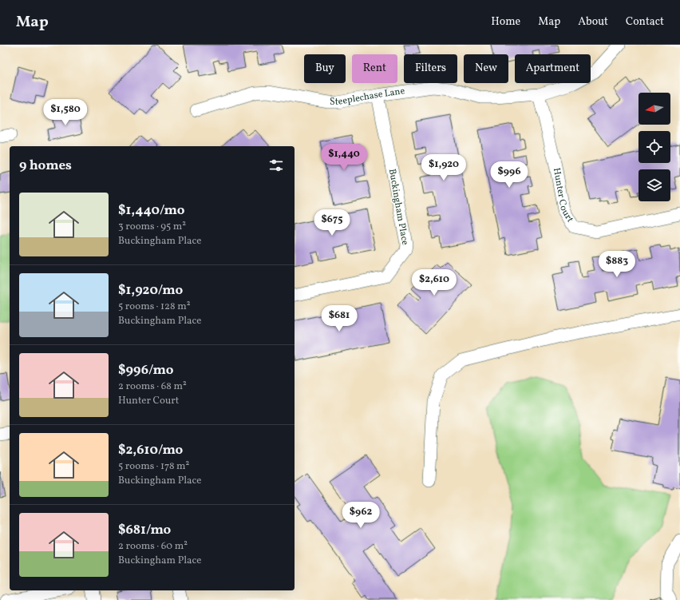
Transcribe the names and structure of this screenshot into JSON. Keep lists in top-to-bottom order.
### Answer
{
  "streets": {
    "street": ["Steeplechase Lane", "Hunter Court", "Buckingham Place"]
  },
  "crossings": [
    ["Steeplechase Lane", "Hunter Court"],
    ["Steeplechase Lane", "Buckingham Place"]
  ],
  "north": "left",
  "page": {
    "header": "Map",
    "nav": [
      "Home",
      "Map",
      "About",
      "Contact"
    ],
    "chip": [
      "Buy",
      "Rent",
      "Filters",
      "New",
      "Apartment"
    ],
    "price": [
      "$1,580",
      "$1,440",
      "$1,920",
      "$996",
      "$675",
      "$883",
      "$2,610",
      "$681",
      "$962"
    ],
    "heading": "9 homes",
    "list": [
      {
        "name": "$1,440/mo",
        "note": "3 rooms · 95 m² · Buckingham Place"
      },
      {
        "name": "$1,920/mo",
        "note": "5 rooms · 128 m² · Buckingham Place"
      },
      {
        "name": "$996/mo",
        "note": "2 rooms · 68 m² · Hunter Court"
      },
      {
        "name": "$2,610/mo",
        "note": "5 rooms · 178 m² · Buckingham Place"
      },
      {
        "name": "$681/mo",
        "note": "2 rooms · 60 m² · Buckingham Place"
      }
    ]
  }
}
